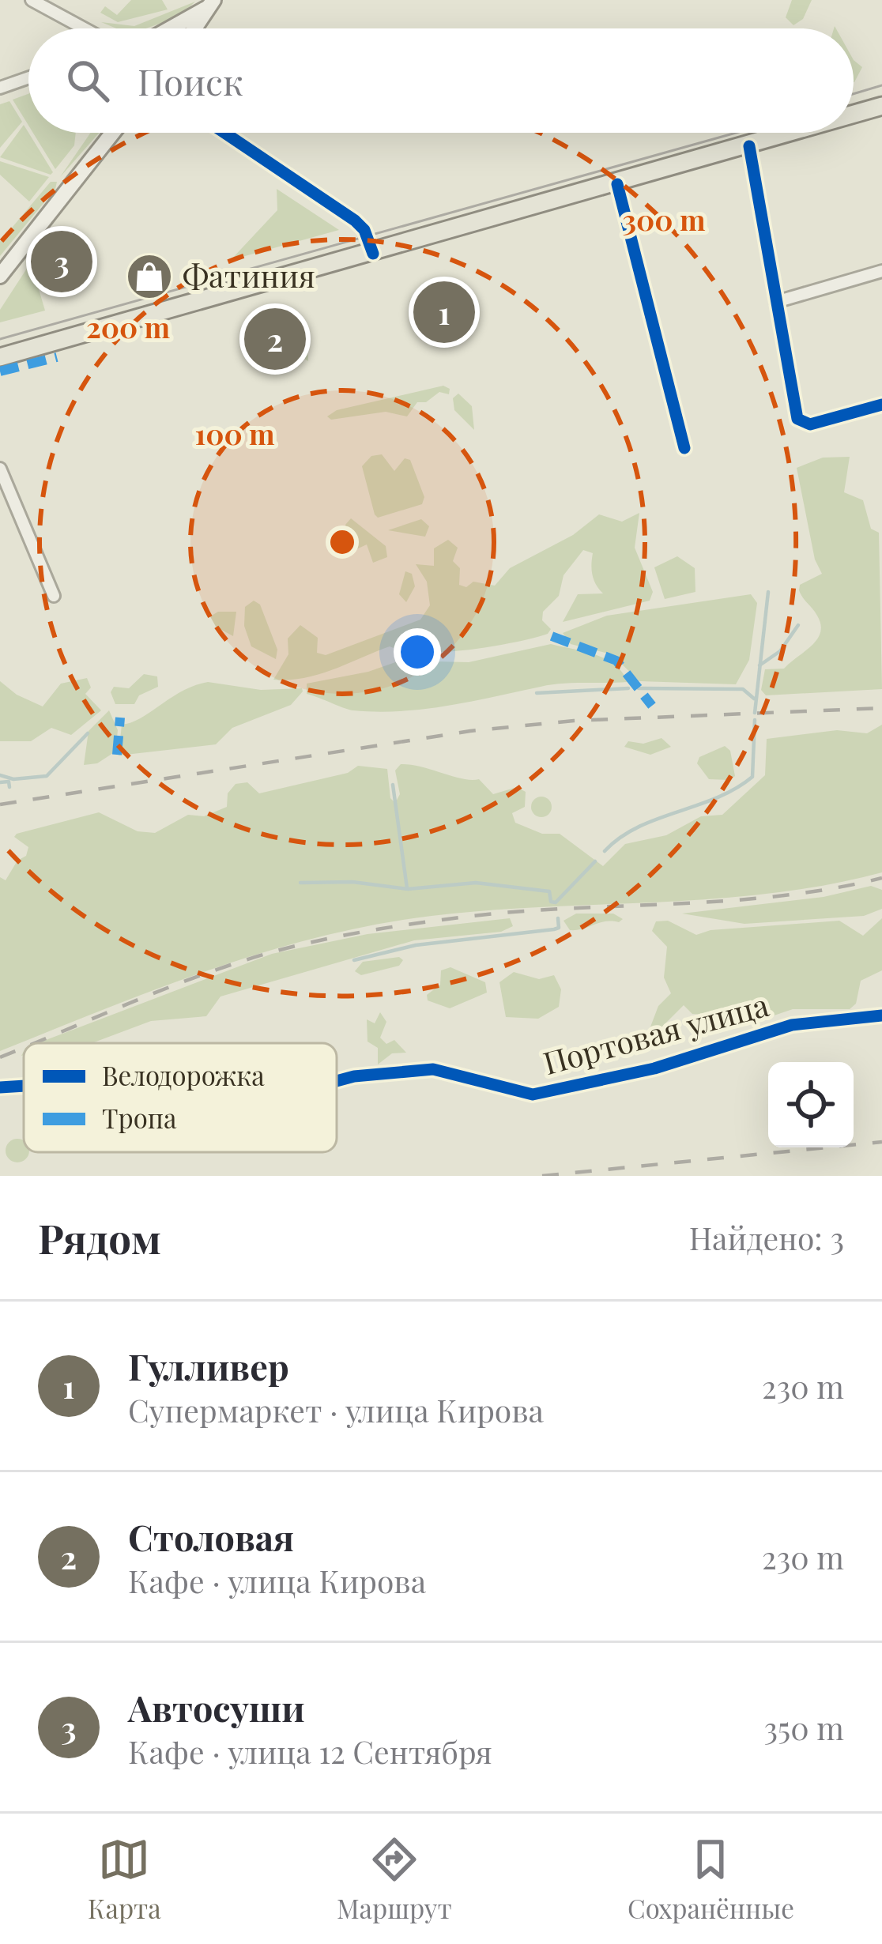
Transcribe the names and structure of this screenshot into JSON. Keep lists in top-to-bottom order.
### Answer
{
  "streets": {
    "street": ["Портовая улица"]
  },
  "places": {
    "shop": ["Фатиния"]
  },
  "legend": ["Велодорожка", "Тропа"],
  "page": {
    "search": "Поиск",
    "pins": ["3", "1", "2"],
    "heading": ["Рядом", "Найдено: 3"],
    "list": [
      {
        "mark": "1",
        "name": "Гулливер",
        "note": "Супермаркет · улица Кирова",
        "value": "230 m"
      },
      {
        "mark": "2",
        "name": "Столовая",
        "note": "Кафе · улица Кирова",
        "value": "230 m"
      },
      {
        "mark": "3",
        "name": "Автосуши",
        "note": "Кафе · улица 12 Сентября",
        "value": "350 m"
      }
    ],
    "nav": ["Карта", "Маршрут", "Сохранённые"]
  },
  "rings": ["300 m", "200 m", "100 m"]
}
